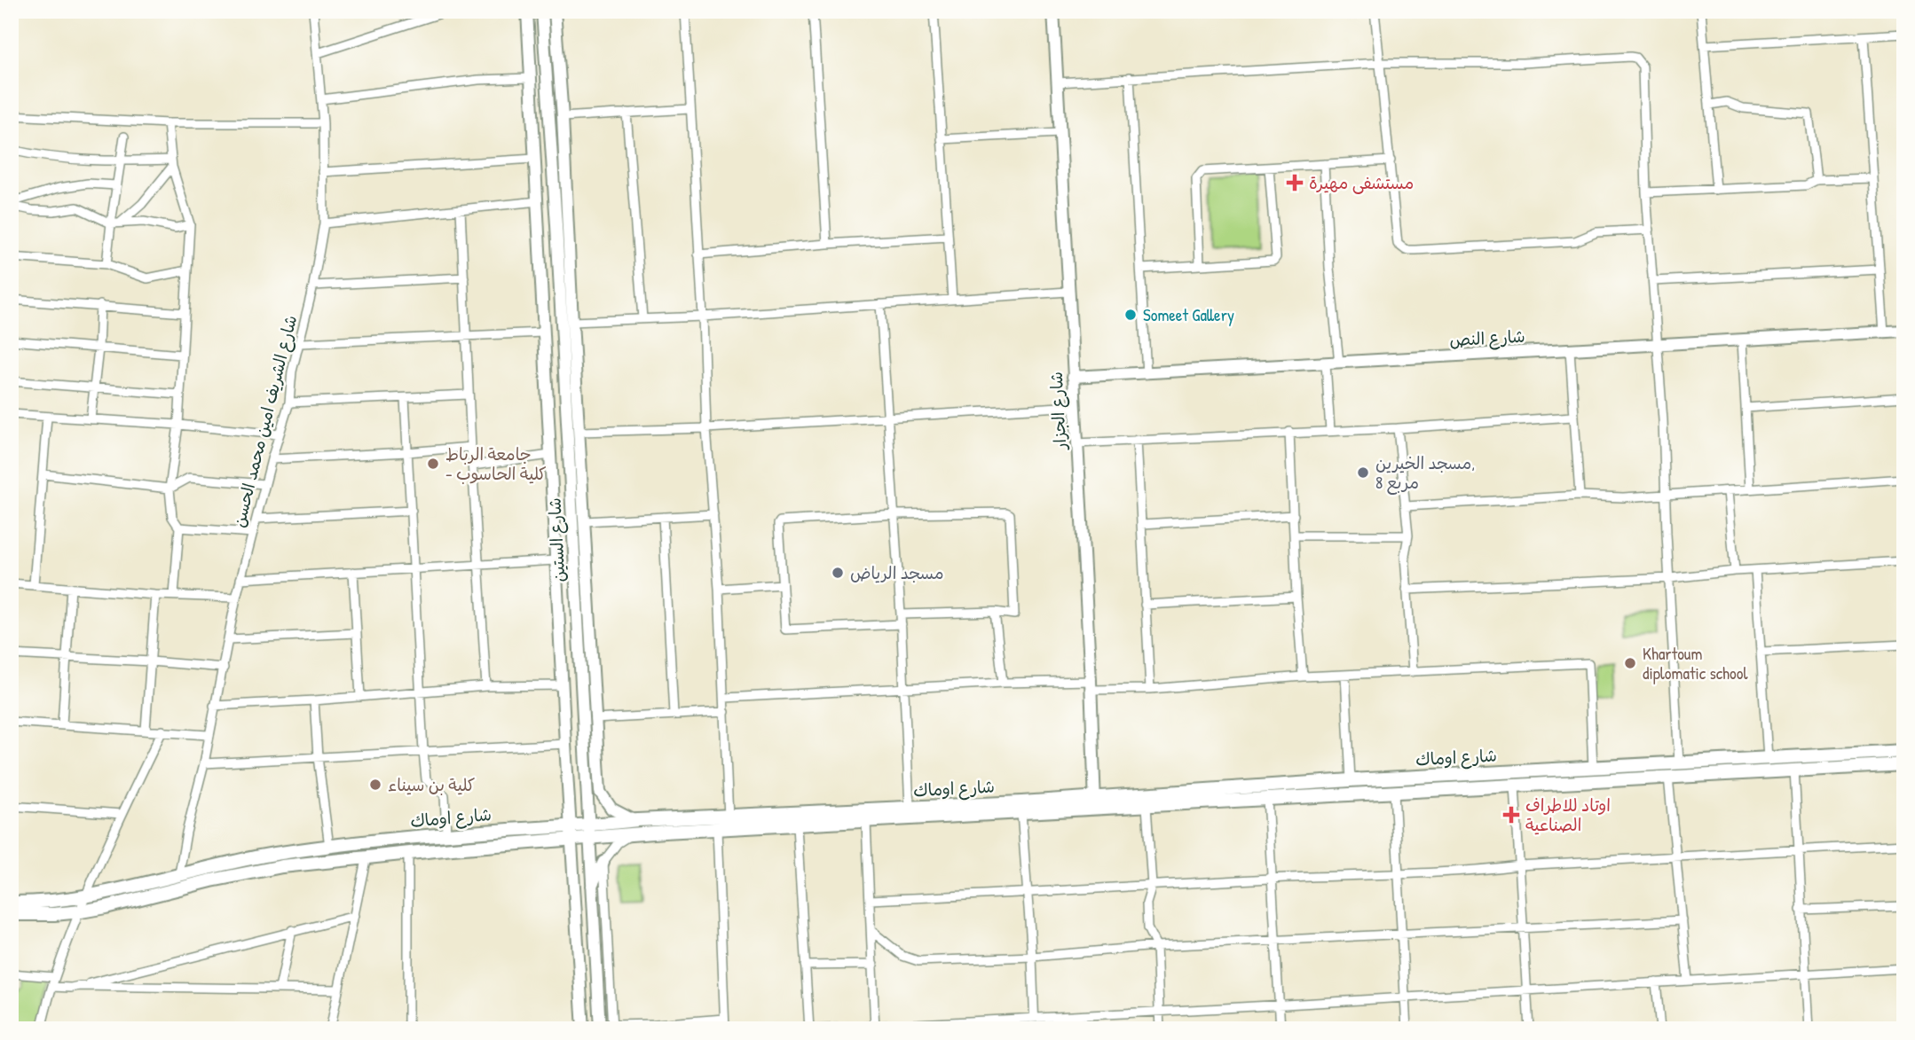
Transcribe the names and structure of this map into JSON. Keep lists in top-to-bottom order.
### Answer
{
  "streets": {
    "main road": ["شارع اوماك"],
    "street": [
      "شارع النص",
      "شارع الجزار",
      "شارع الشريف امين محمد الحسن",
      "شارع الستين"
    ]
  },
  "crossings": [
    ["شارع النص", "شارع الجزار"],
    ["شارع الجزار", "شارع اوماك"],
    ["شارع الشريف امين محمد الحسن", "شارع اوماك"],
    ["شارع الستين", "شارع اوماك"]
  ],
  "places": {
    "health": ["مستشفى مهيرة", "اوتاد للاطراف الصناعية"],
    "other": [
      "Someet Gallery",
      "جامعة الرباط - كلية الحاسوب",
      "مسجد الخيرين, مربع 8",
      "مسجد الرياض",
      "Khartoum diplomatic school",
      "كلية بن سيناء"
    ]
  }
}
